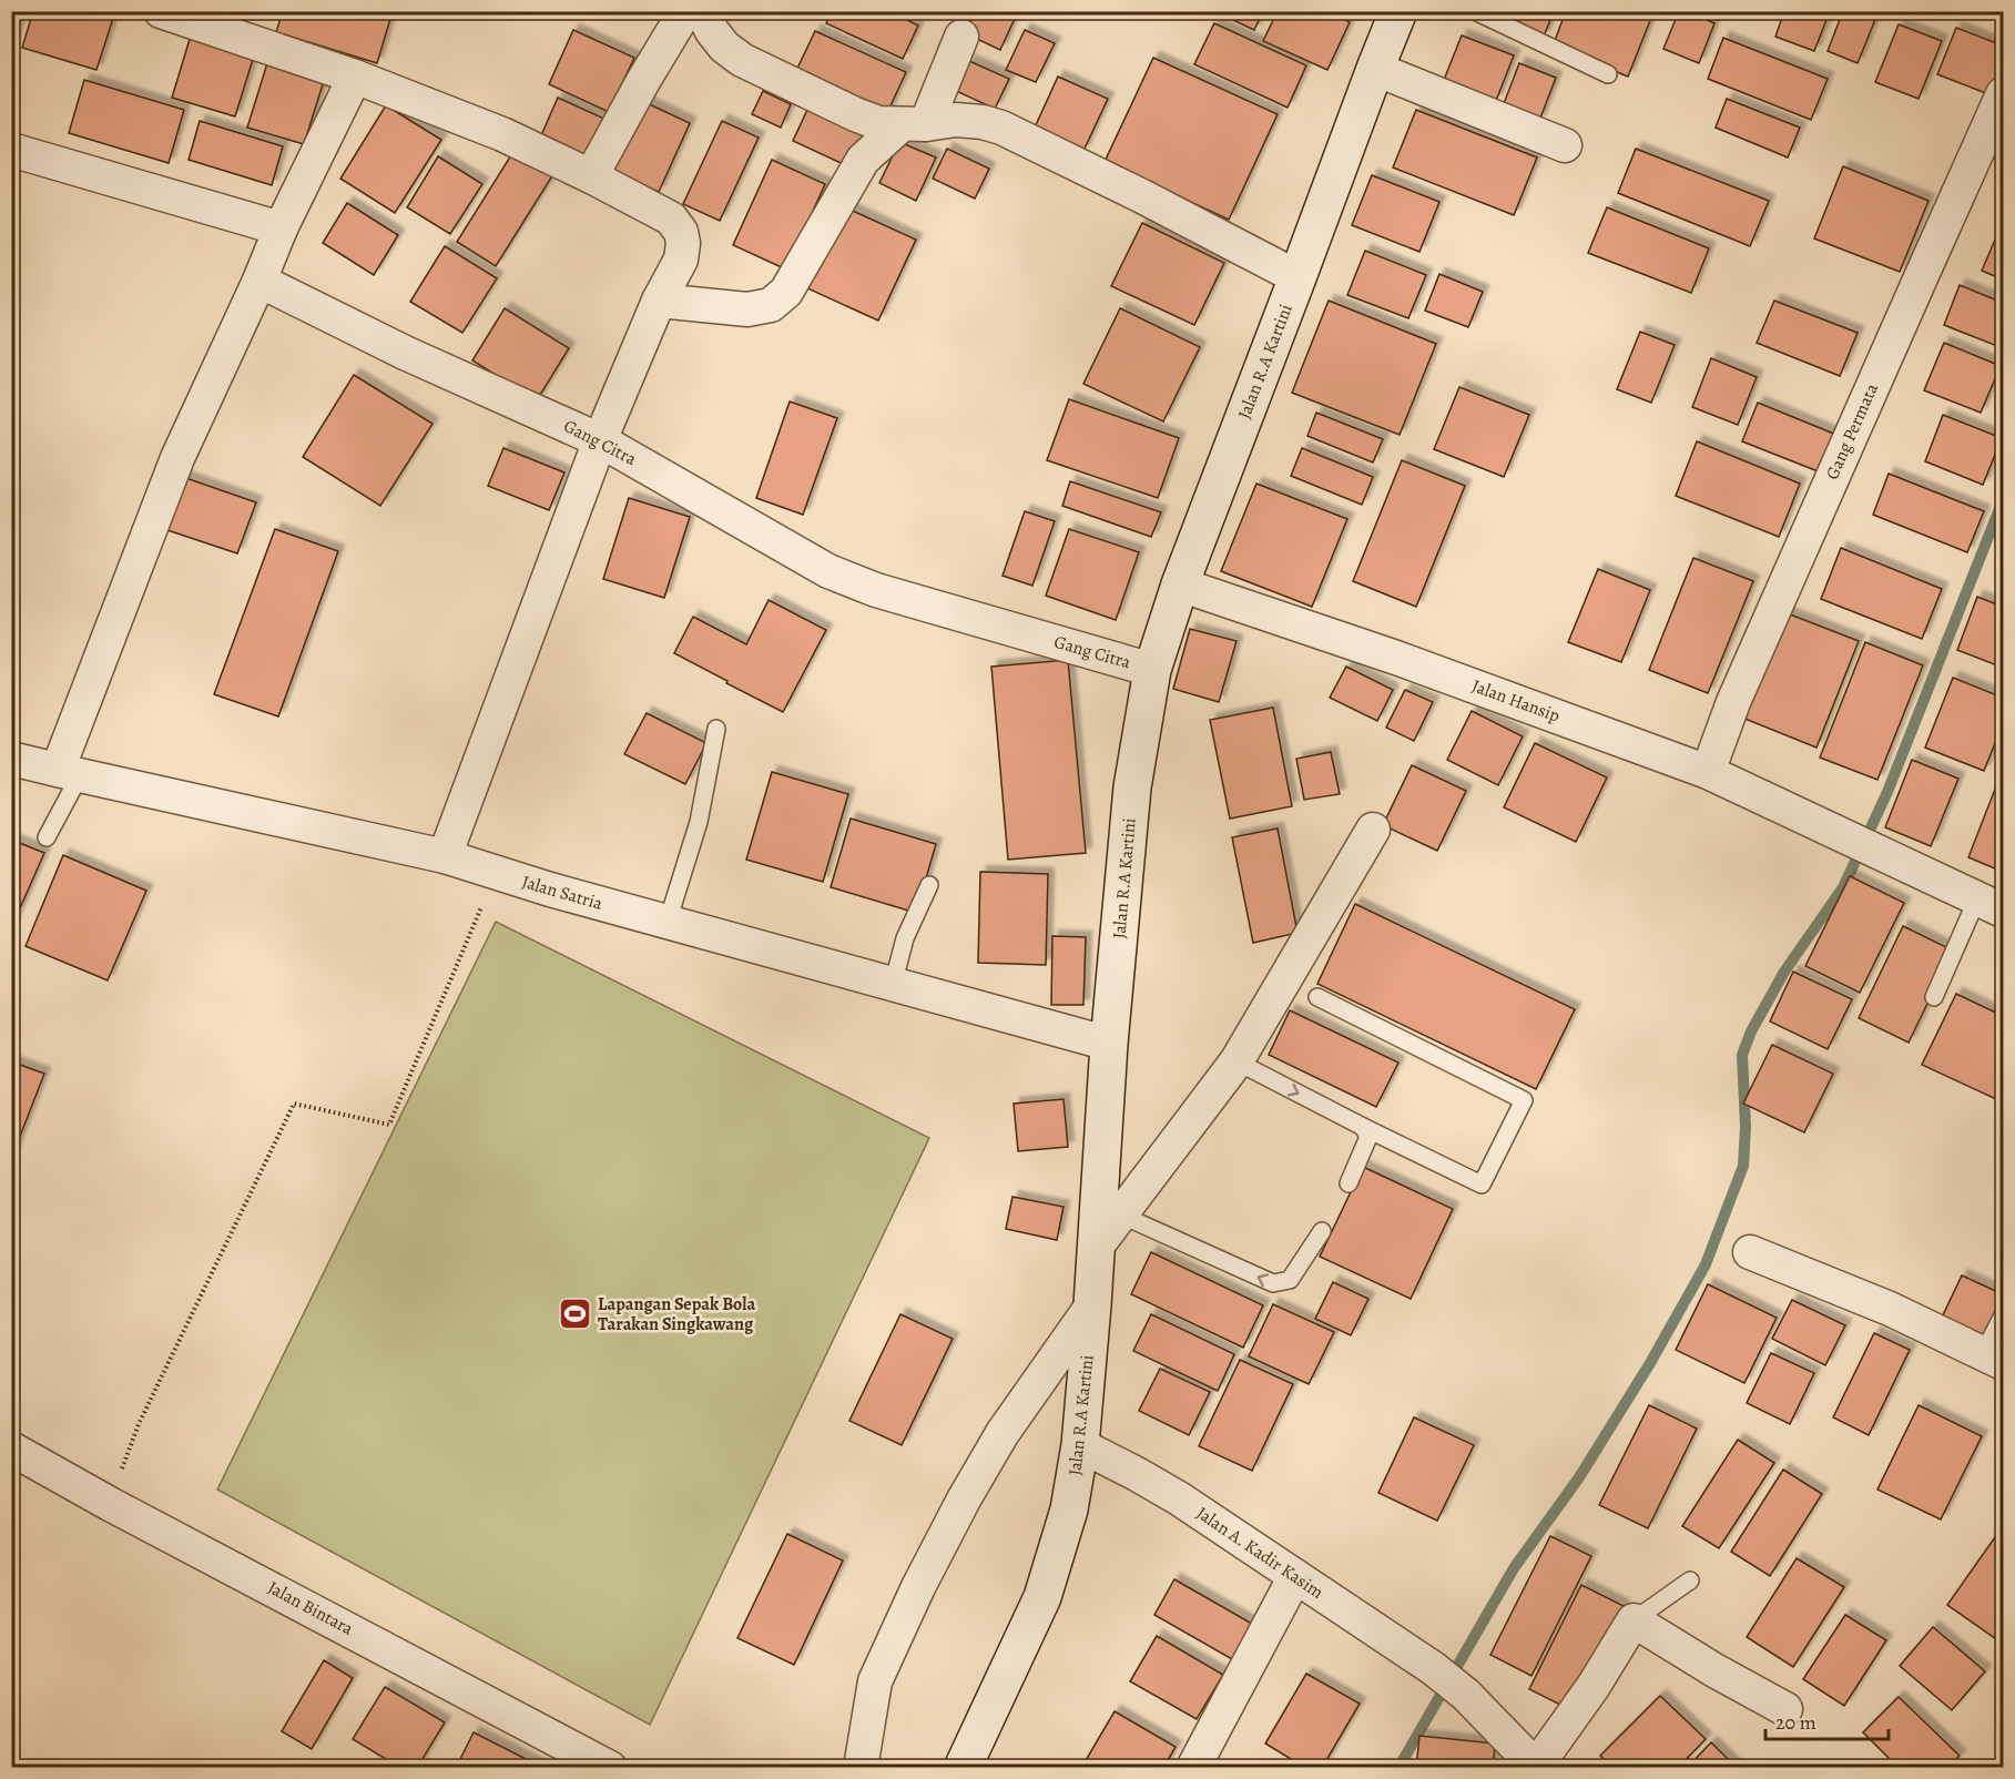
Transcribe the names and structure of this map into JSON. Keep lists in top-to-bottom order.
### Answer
{
  "streets": {
    "street": [
      "Jalan R.A Kartini",
      "Gang Permata",
      "Gang Citra",
      "Jalan Hansip",
      "Jalan Satria",
      "Jalan A. Kadir Kasim",
      "Jalan Bintara"
    ]
  },
  "crossings": [
    ["Jalan R.A Kartini", "Gang Citra"],
    ["Jalan R.A Kartini", "Jalan Hansip"],
    ["Jalan R.A Kartini", "Jalan Satria"],
    ["Jalan R.A Kartini", "Jalan A. Kadir Kasim"],
    ["Gang Permata", "Jalan Hansip"]
  ],
  "places": {
    "sports": ["Lapangan Sepak Bola Tarakan Singkawang"]
  },
  "scale_bar": "20 m"
}
